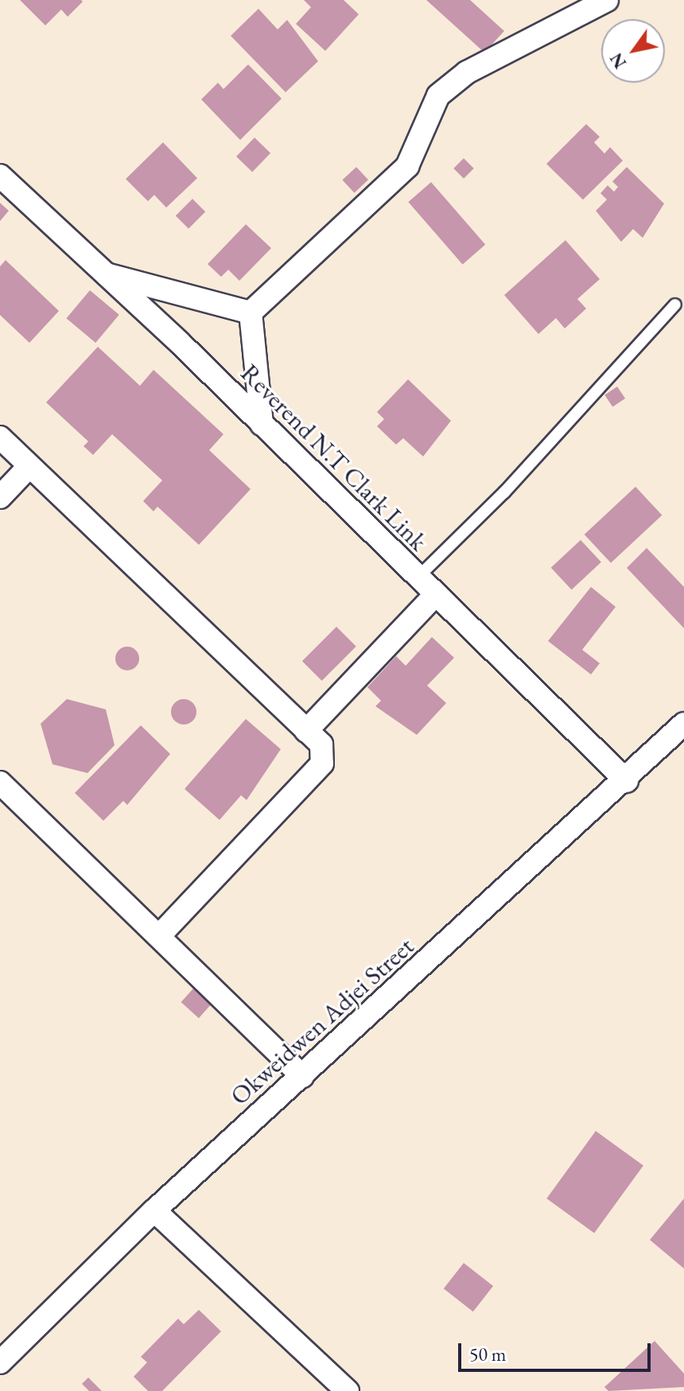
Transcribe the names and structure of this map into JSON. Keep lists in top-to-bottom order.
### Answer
{
  "streets": {
    "street": ["Reverend N.T Clark Link", "Okweidwen Adjei Street"]
  },
  "crossings": [
    ["Reverend N.T Clark Link", "Okweidwen Adjei Street"]
  ],
  "scale_bar": "50 m",
  "north": "bottom left"
}
